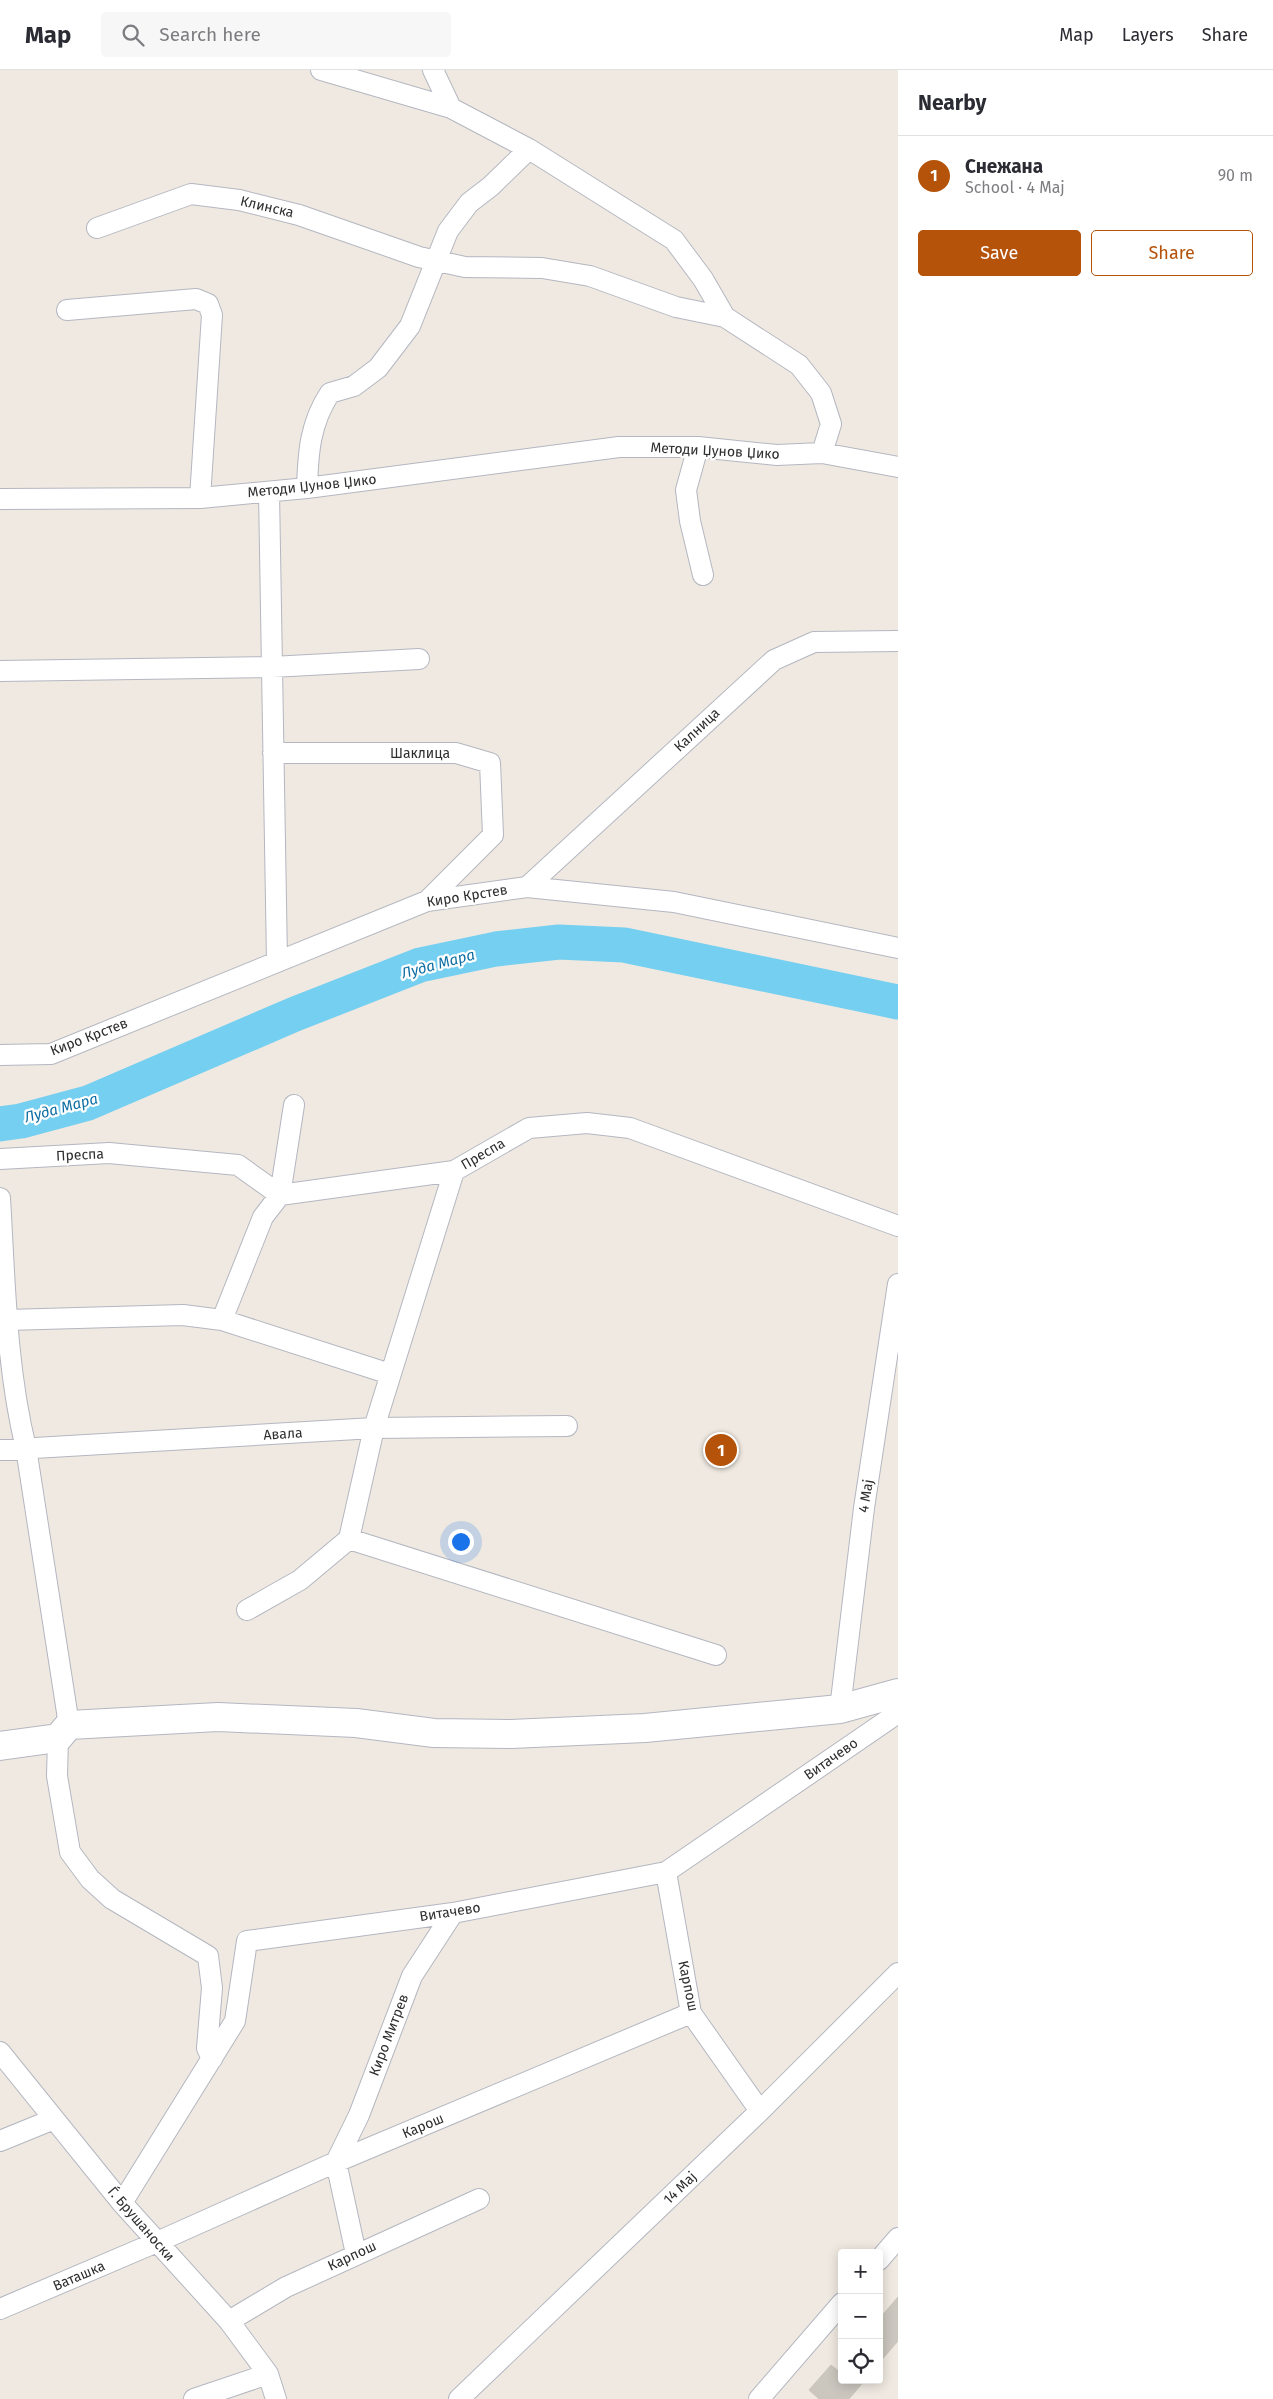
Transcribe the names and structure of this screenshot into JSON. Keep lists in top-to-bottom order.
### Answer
{
  "streets": {
    "street": [
      "Клинска",
      "Методи Џунов Џико",
      "Калница",
      "Шаклица",
      "Киро Крстев",
      "Преспа",
      "Авала",
      "4 Мај",
      "Витачево",
      "Карпош",
      "Киро Митрев",
      "Карош",
      "14 Мај",
      "Ѓ. Брушаноски",
      "Ваташка"
    ]
  },
  "crossings": [
    ["Калница", "Киро Крстев"],
    ["Шаклица", "Киро Крстев"],
    ["Витачево", "Карпош"],
    ["Витачево", "Киро Митрев"],
    ["Витачево", "Ѓ. Брушаноски"],
    ["Карпош", "Карош"],
    ["Карпош", "14 Мај"],
    ["Карпош", "Ѓ. Брушаноски"],
    ["Киро Митрев", "Карош"],
    ["Карош", "Ѓ. Брушаноски"],
    ["Карош", "Ваташка"],
    ["Ѓ. Брушаноски", "Ваташка"]
  ],
  "water": ["Луда Мара"],
  "page": {
    "header": "Map",
    "search": "Search here",
    "nav": ["Map", "Layers", "Share"],
    "heading": "Nearby",
    "list": [
      {
        "mark": "1",
        "name": "Снежана",
        "note": "School · 4 Мај",
        "value": "90 m"
      }
    ],
    "buttons": ["Save", "Share"],
    "pins": "1",
    "map_buttons": ["+", "−"]
  }
}
